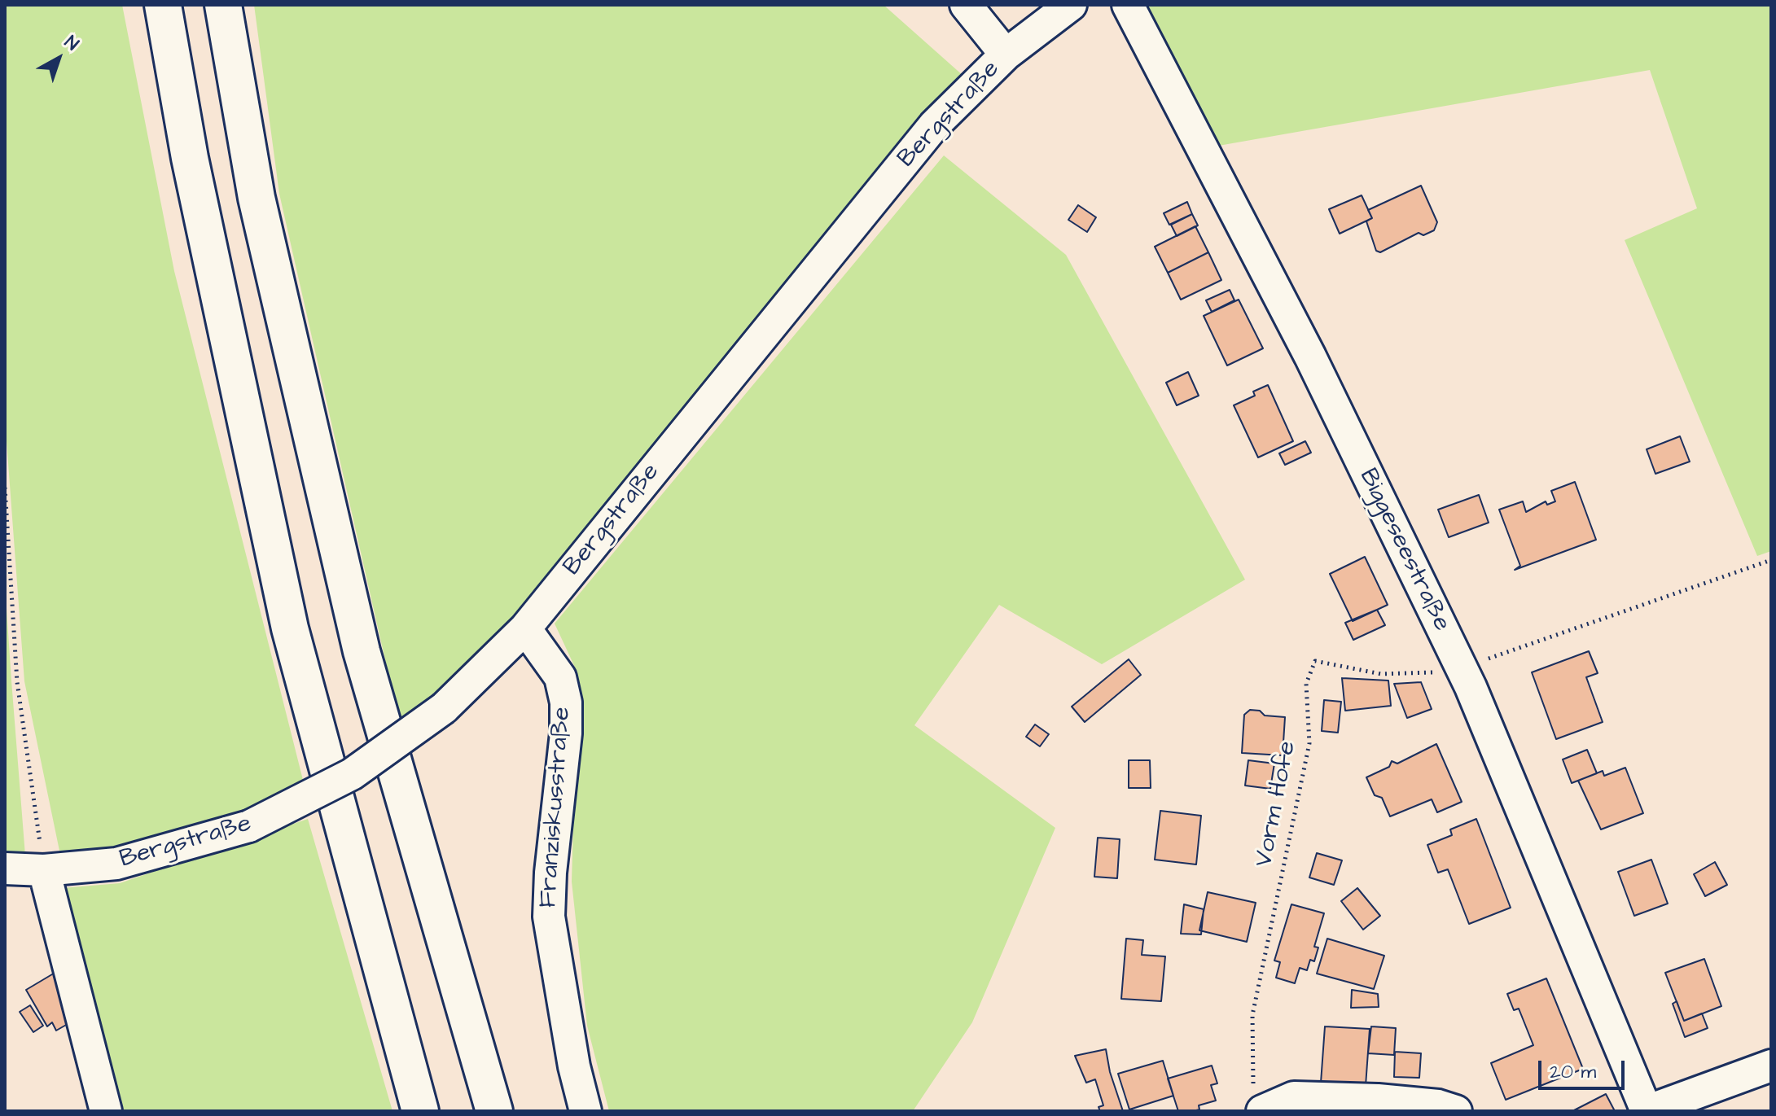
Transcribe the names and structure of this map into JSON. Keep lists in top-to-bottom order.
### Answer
{
  "streets": {
    "street": ["Bergstraße", "Biggeseestraße", "Franziskusstraße"],
    "path": ["Vorm Hofe"]
  },
  "crossings": [
    ["Bergstraße", "Franziskusstraße"],
    ["Biggeseestraße", "Vorm Hofe"]
  ],
  "scale_bar": "20 m",
  "north": "top right"
}
